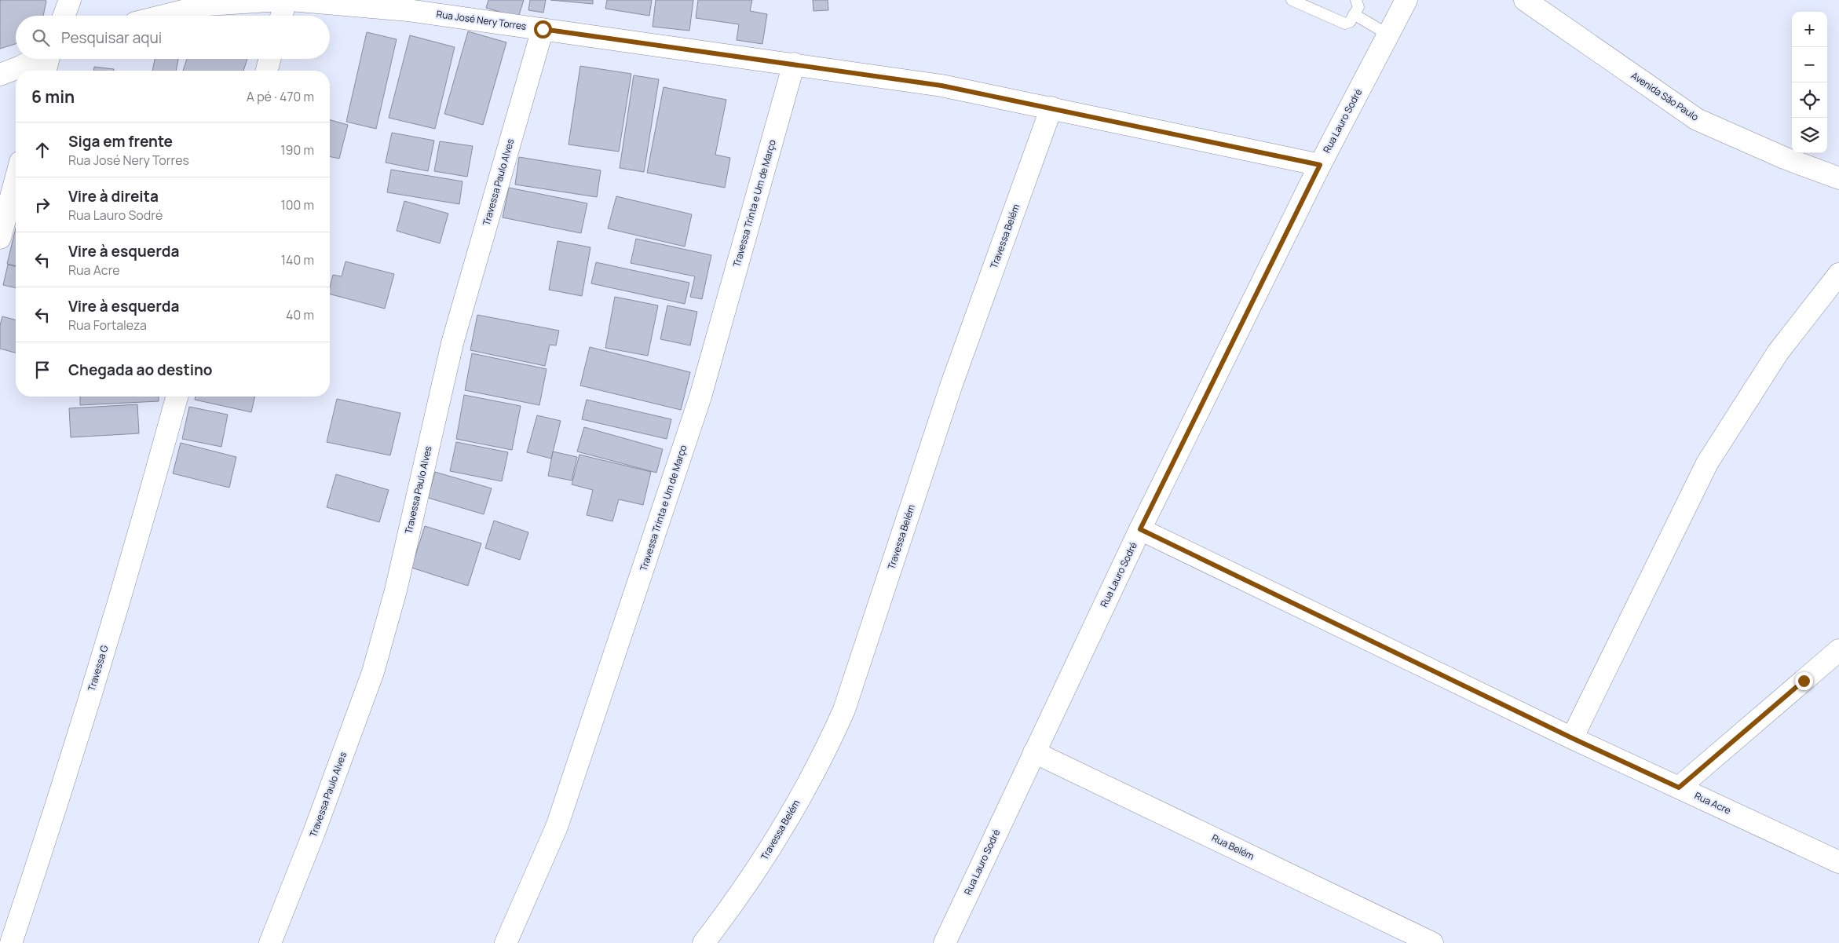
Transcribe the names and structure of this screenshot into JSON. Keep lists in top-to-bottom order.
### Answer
{
  "streets": {
    "street": [
      "Rua José Nery Torres",
      "Avenida São Paulo",
      "Rua Lauro Sodré",
      "Travessa Paulo Alves",
      "Travessa Trinta e Um de Março",
      "Travessa Belém",
      "Travessa G",
      "Rua Acre",
      "Rua Belém"
    ]
  },
  "crossings": [
    ["Rua José Nery Torres", "Rua Lauro Sodré"],
    ["Rua José Nery Torres", "Travessa Paulo Alves"],
    ["Rua José Nery Torres", "Travessa Trinta e Um de Março"],
    ["Rua José Nery Torres", "Travessa Belém"],
    ["Rua Lauro Sodré", "Rua Acre"],
    ["Rua Lauro Sodré", "Rua Belém"]
  ],
  "page": {
    "map_buttons": ["+", "−"],
    "search": "Pesquisar aqui",
    "heading": ["6 min", "A pé · 470 m"],
    "list": [
      ["Siga em frente", "Rua José Nery Torres", "190 m"],
      ["Vire à direita", "Rua Lauro Sodré", "100 m"],
      ["Vire à esquerda", "Rua Acre", "140 m"],
      ["Vire à esquerda", "Rua Fortaleza", "40 m"],
      "Chegada ao destino"
    ]
  }
}
